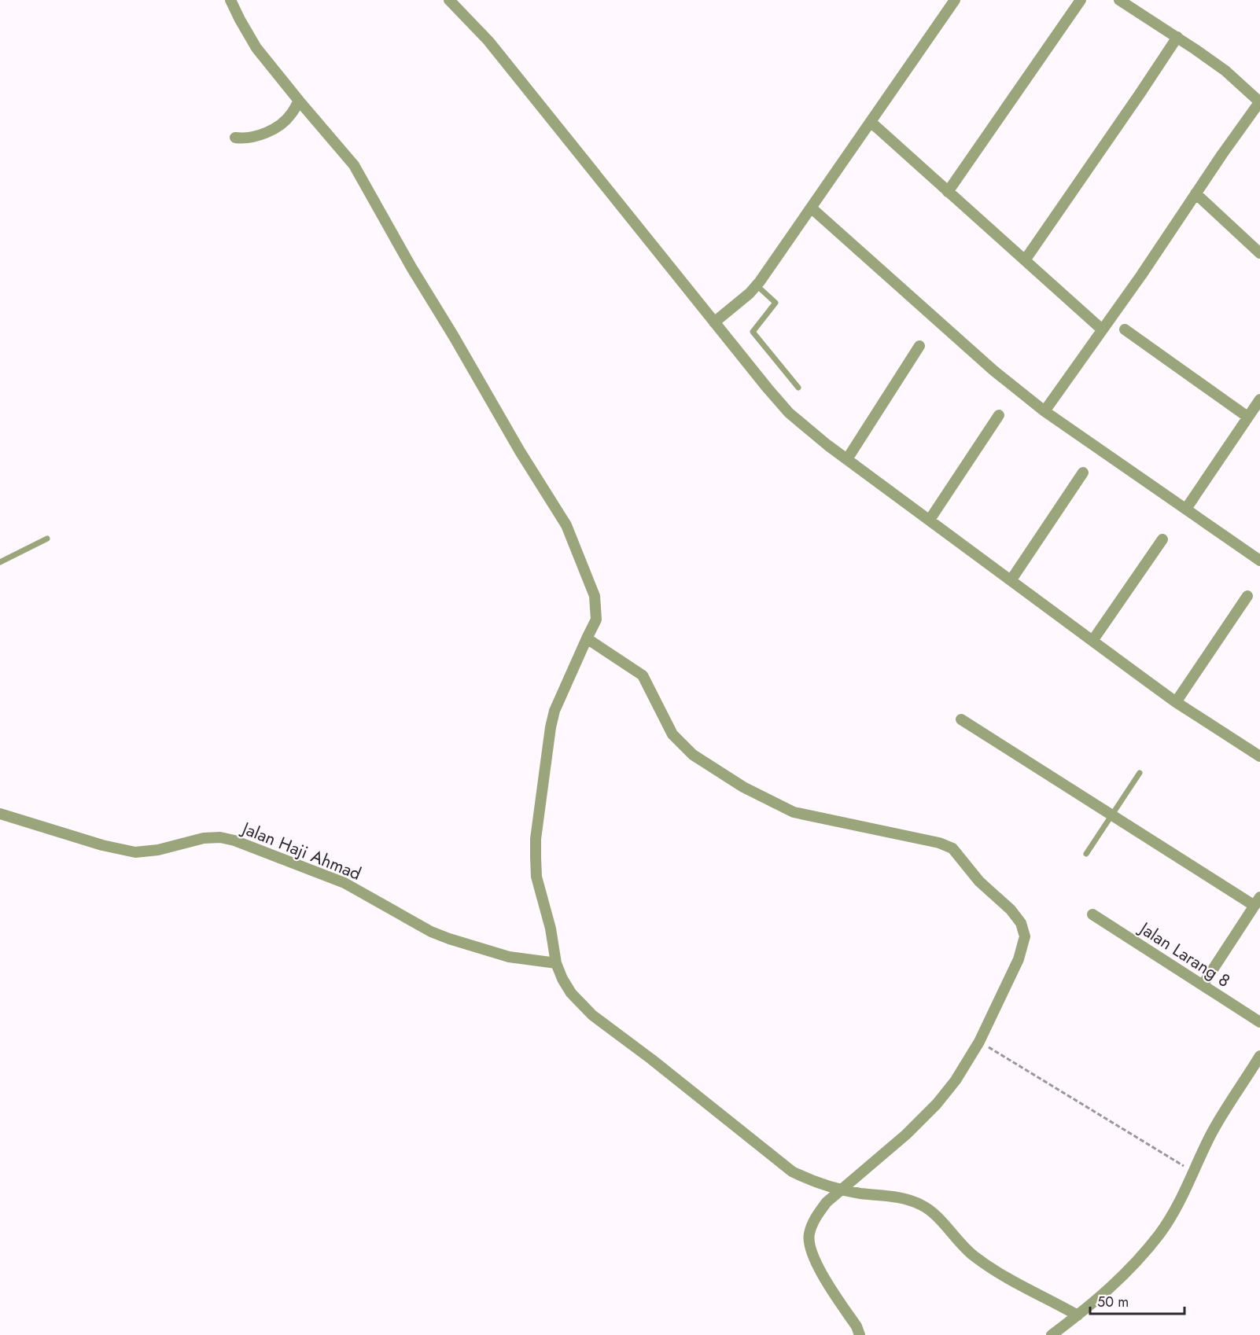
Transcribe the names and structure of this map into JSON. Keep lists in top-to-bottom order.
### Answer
{
  "streets": {
    "street": ["Jalan Haji Ahmad", "Jalan Larang 8"]
  },
  "scale_bar": "50 m"
}
